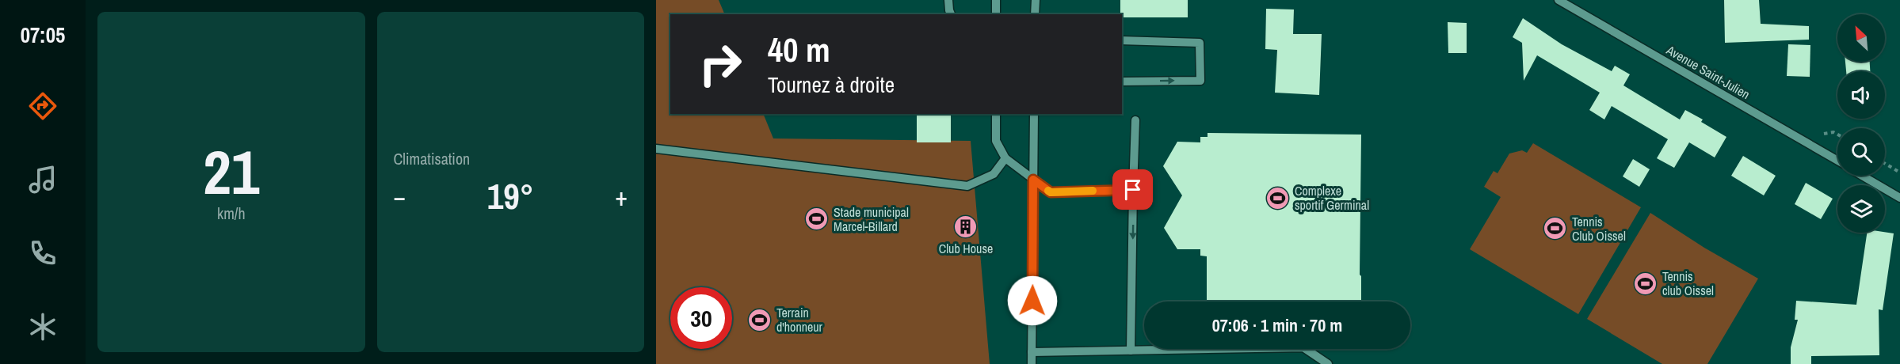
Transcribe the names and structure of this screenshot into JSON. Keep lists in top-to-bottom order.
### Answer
{
  "streets": {
    "street": ["Avenue Saint-Julien"]
  },
  "places": {
    "sports": [
      "Complexe sportif Germinal",
      "Stade municipal Marcel-Billard",
      "Tennis Club Oissel",
      "Tennis club Oissel",
      "Terrain d'honneur"
    ],
    "building": ["Club House"]
  },
  "north": "top left",
  "page": {
    "tabs": "07:05",
    "tile": [
      ["21", "km/h"],
      "Climatisation"
    ],
    "turn": ["40 m", "Tournez à droite"],
    "heat": ["−", "19°", "+"],
    "limit": "30",
    "trip": "07:06 · 1 min · 70 m"
  }
}
